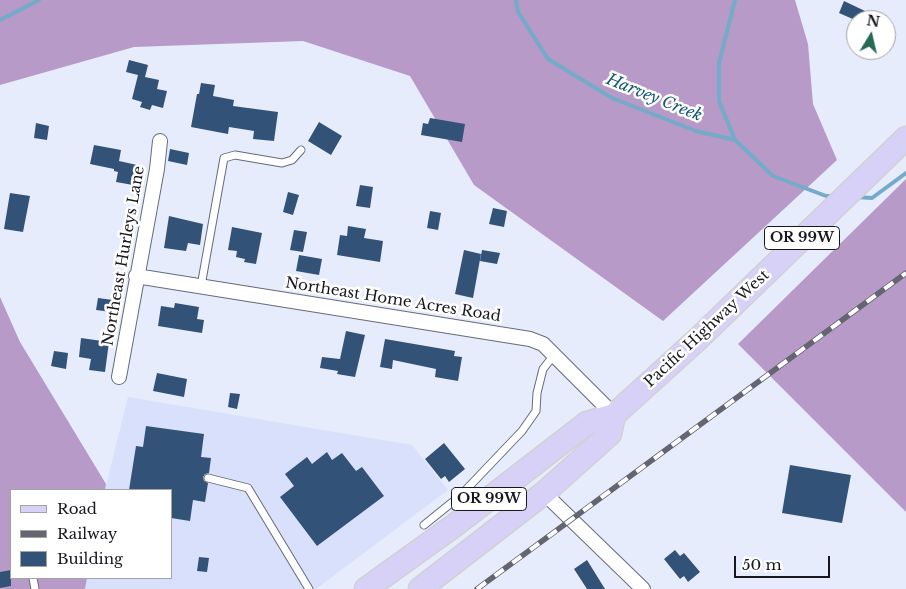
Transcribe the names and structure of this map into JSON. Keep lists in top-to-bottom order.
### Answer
{
  "streets": {
    "main road": ["OR 99W", "Pacific Highway West"],
    "street": ["Northeast Hurleys Lane", "Northeast Home Acres Road"]
  },
  "crossings": [
    ["Northeast Hurleys Lane", "Northeast Home Acres Road"],
    ["Northeast Home Acres Road", "Pacific Highway West"]
  ],
  "water": ["Harvey Creek"],
  "legend": ["Road", "Railway", "Building"],
  "scale_bar": "50 m",
  "north": "top"
}
